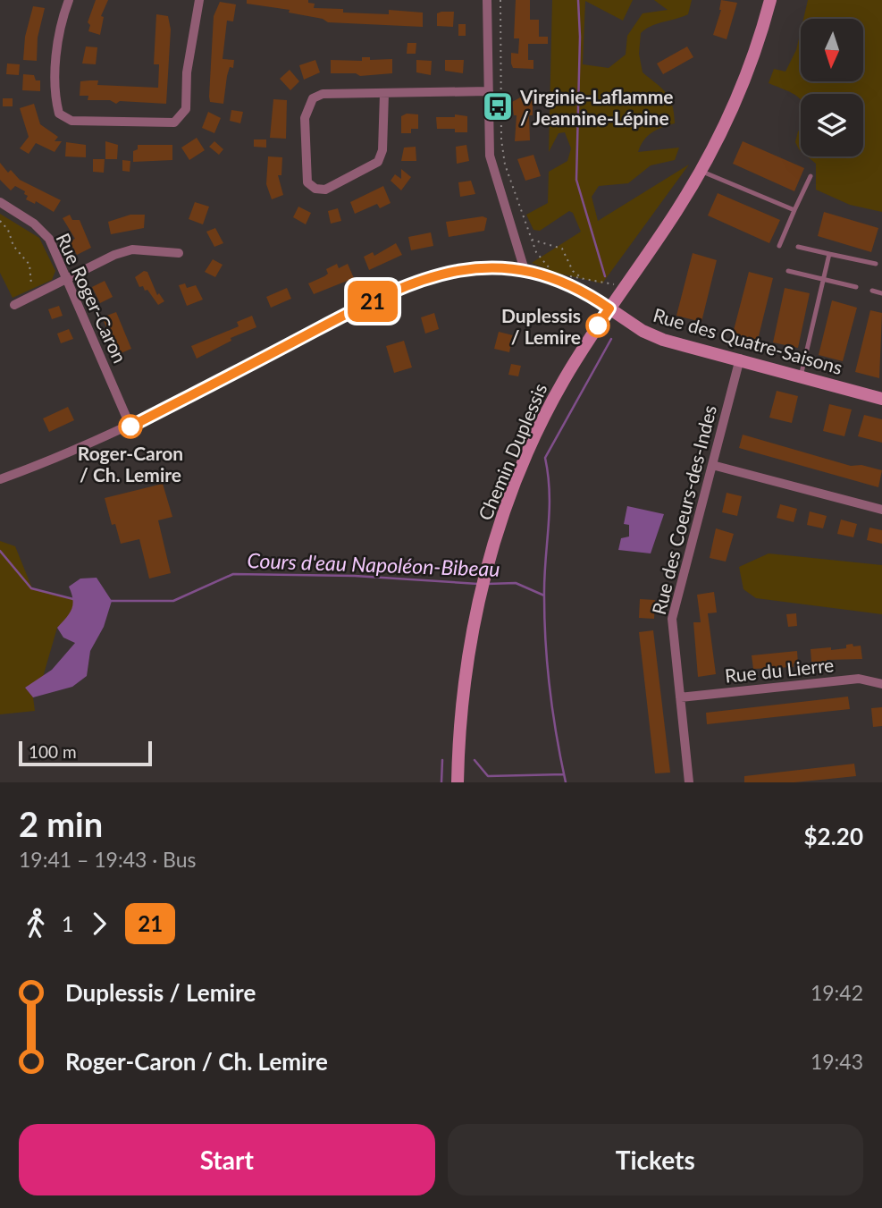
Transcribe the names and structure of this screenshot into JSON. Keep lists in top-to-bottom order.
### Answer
{
  "streets": {
    "street": [
      "Rue Roger-Caron",
      "Rue des Quatre-Saisons",
      "Chemin Duplessis",
      "Rue des Coeurs-des-Indes",
      "Rue du Lierre"
    ]
  },
  "crossings": [
    ["Rue des Quatre-Saisons", "Chemin Duplessis"],
    ["Rue des Quatre-Saisons", "Rue des Coeurs-des-Indes"],
    ["Rue des Coeurs-des-Indes", "Rue du Lierre"]
  ],
  "water": ["Cours d'eau Napoléon-Bibeau"],
  "places": {
    "bus stop": ["Virginie-Laflamme / Jeannine-Lépine"],
    "other": ["Duplessis / Lemire", "Roger-Caron / Ch. Lemire"]
  },
  "lines": ["bus line 21"],
  "scale_bar": "100 m",
  "north": "bottom",
  "page": {
    "on_map": "21",
    "scale": "100 m",
    "heading": ["2 min", "19:41 – 19:43 · Bus", "$2.20"],
    "legs": ["1", "21"],
    "list": [
      {
        "name": "Duplessis / Lemire",
        "value": "19:42"
      },
      {
        "name": "Roger-Caron / Ch. Lemire",
        "value": "19:43"
      }
    ],
    "buttons": ["Start", "Tickets"]
  }
}
